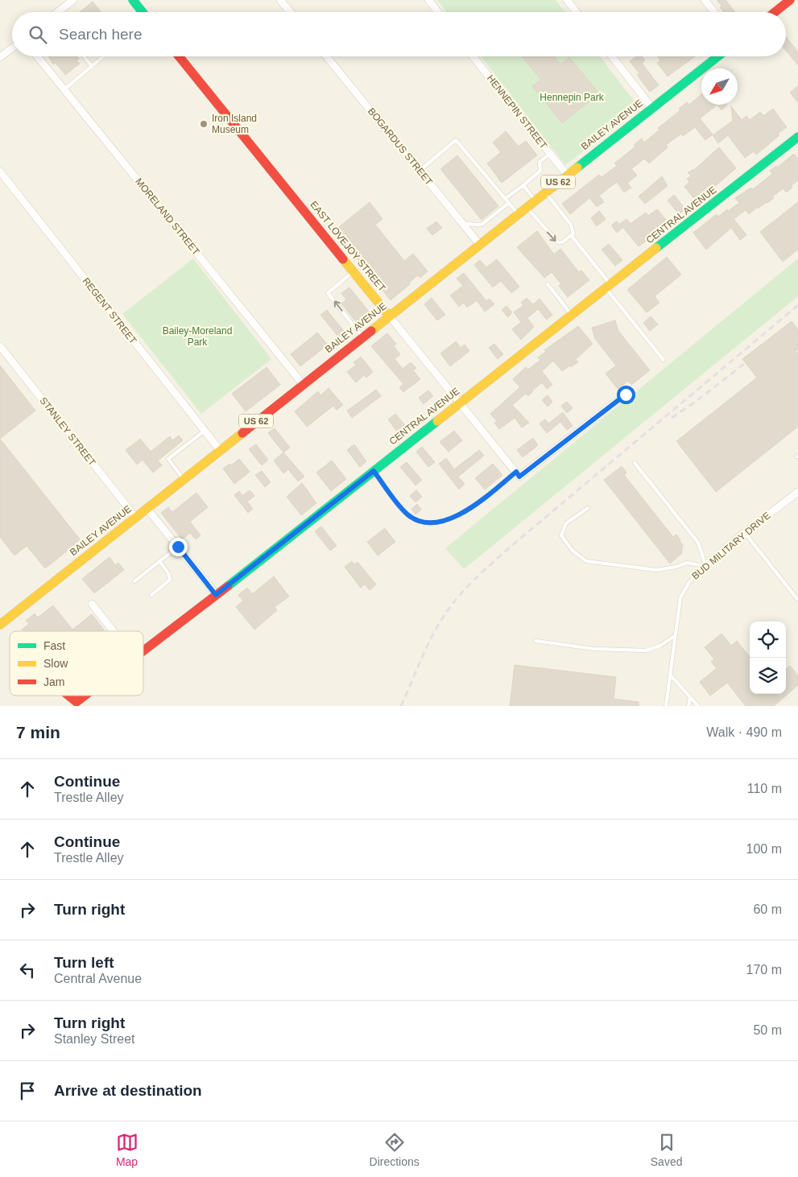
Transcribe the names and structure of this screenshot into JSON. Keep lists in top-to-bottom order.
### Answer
{
  "streets": {
    "street": [
      "HENNEPIN STREET",
      "BAILEY AVENUE",
      "BOGARDUS STREET",
      "US 62",
      "CENTRAL AVENUE",
      "MORELAND STREET",
      "EAST LOVEJOY STREET",
      "REGENT STREET",
      "STANLEY STREET",
      "BUD MILITARY DRIVE"
    ]
  },
  "crossings": [
    ["HENNEPIN STREET", "BAILEY AVENUE"],
    ["BAILEY AVENUE", "BOGARDUS STREET"],
    ["BAILEY AVENUE", "MORELAND STREET"],
    ["BAILEY AVENUE", "EAST LOVEJOY STREET"],
    ["BAILEY AVENUE", "REGENT STREET"],
    ["BAILEY AVENUE", "STANLEY STREET"],
    ["CENTRAL AVENUE", "EAST LOVEJOY STREET"]
  ],
  "parks": ["Hennepin Park", "Bailey-Moreland Park"],
  "places": ["Iron Island Museum"],
  "legend": ["Fast", "Slow", "Jam"],
  "north": "bottom left",
  "page": {
    "search": "Search here",
    "heading": ["7 min", "Walk · 490 m"],
    "list": [
      ["Continue", "Trestle Alley", "110 m"],
      ["Continue", "Trestle Alley", "100 m"],
      ["Turn right", "60 m"],
      ["Turn left", "Central Avenue", "170 m"],
      ["Turn right", "Stanley Street", "50 m"],
      "Arrive at destination"
    ],
    "nav": ["Map", "Directions", "Saved"]
  }
}
